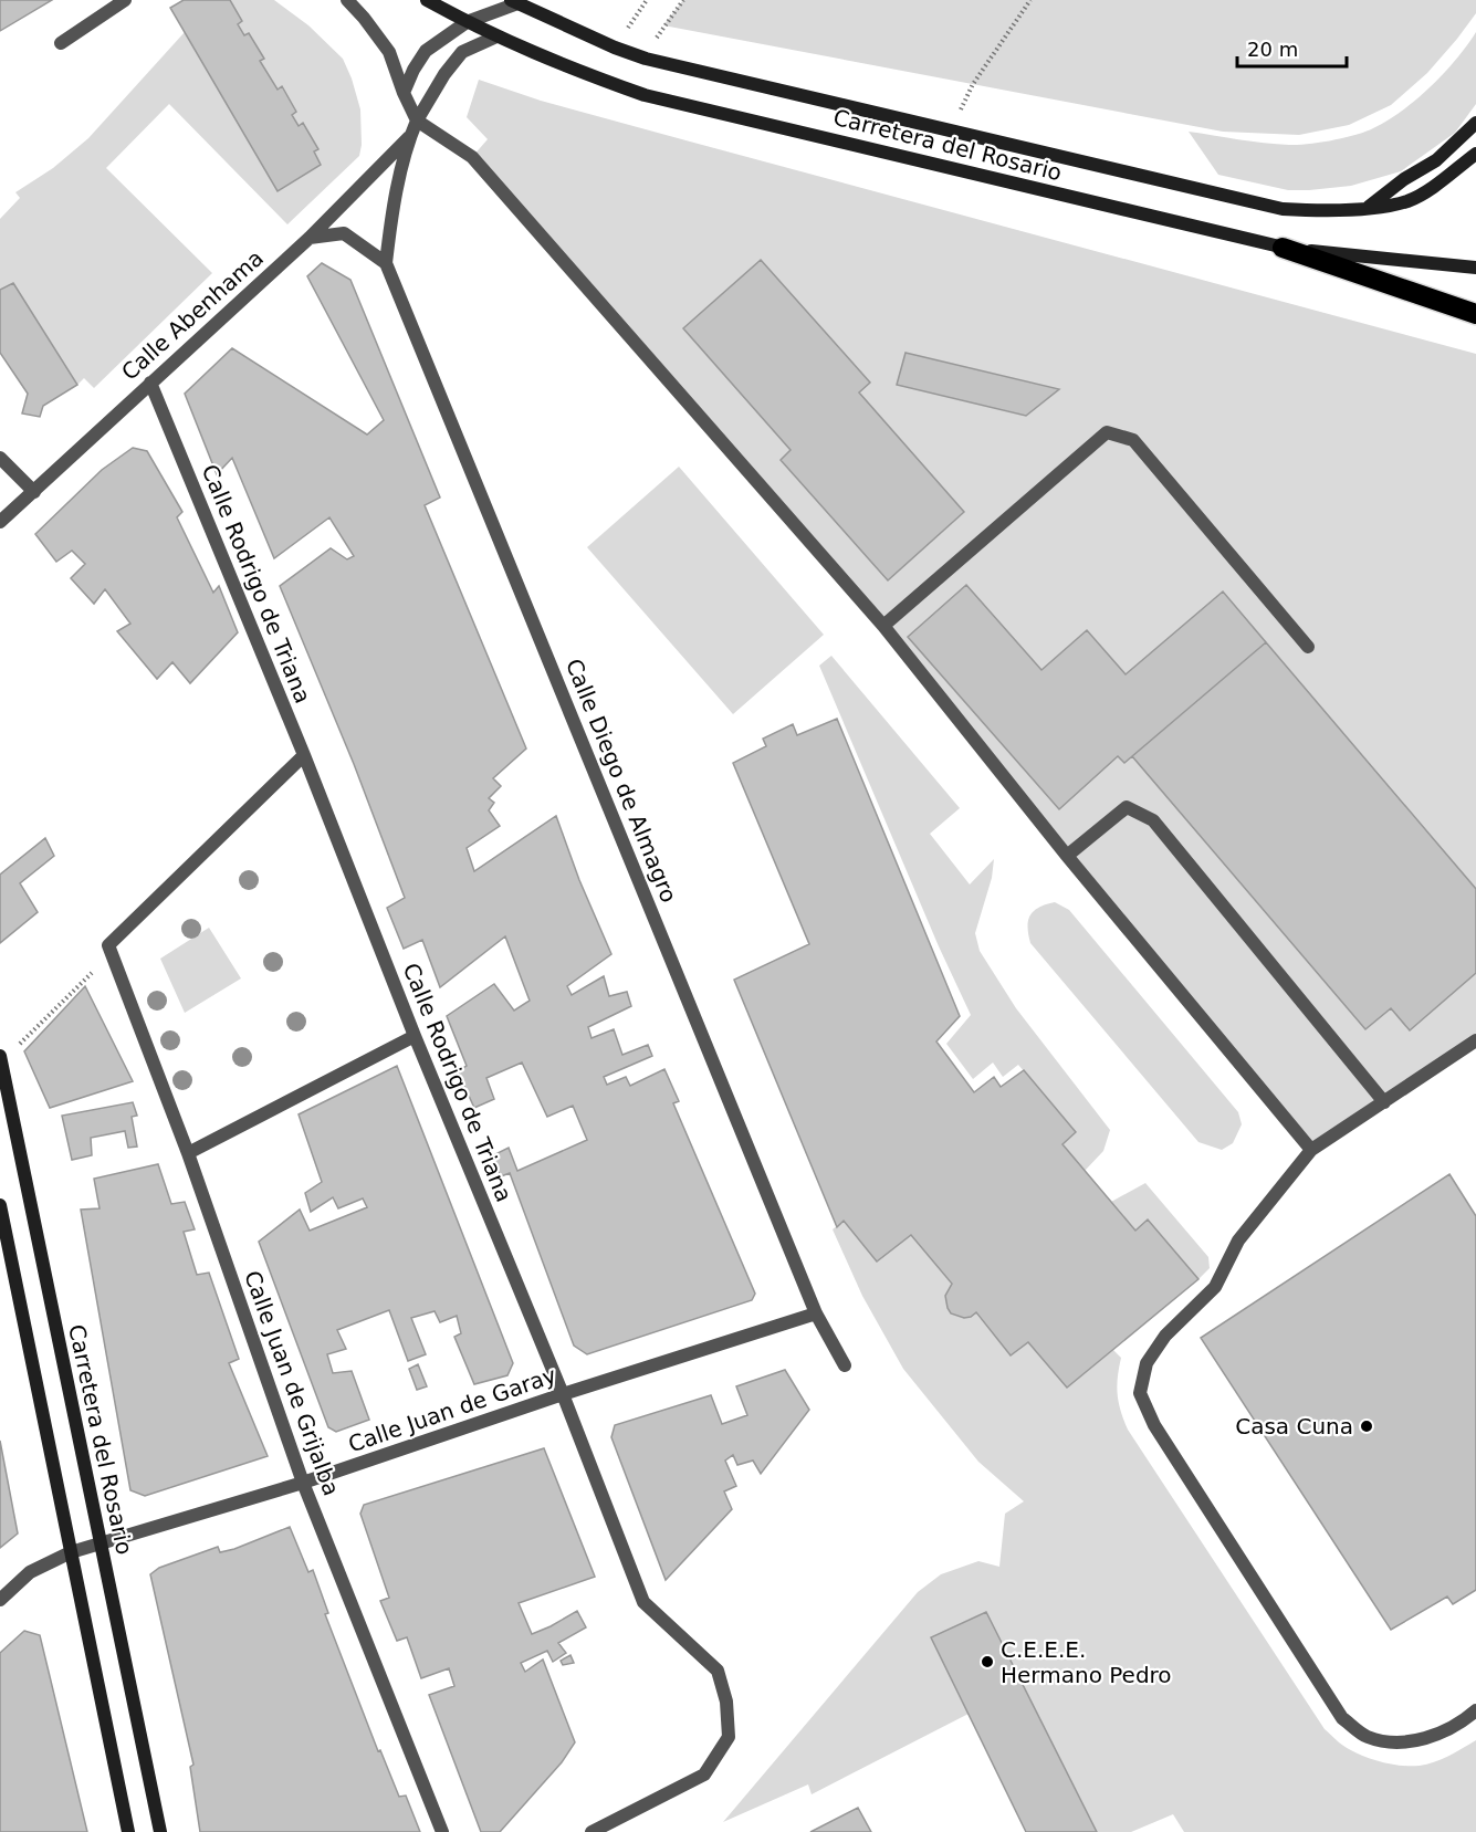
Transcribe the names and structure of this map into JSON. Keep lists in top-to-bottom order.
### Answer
{
  "streets": {
    "main road": ["Carretera del Rosario"],
    "street": [
      "Calle Abenhama",
      "Calle Rodrigo de Triana",
      "Calle Diego de Almagro",
      "Calle Juan de Grijalba",
      "Calle Juan de Garay"
    ]
  },
  "crossings": [
    ["Carretera del Rosario", "Calle Diego de Almagro"],
    ["Carretera del Rosario", "Calle Juan de Garay"],
    ["Calle Abenhama", "Calle Rodrigo de Triana"],
    ["Calle Abenhama", "Calle Diego de Almagro"],
    ["Calle Rodrigo de Triana", "Calle Juan de Garay"],
    ["Calle Diego de Almagro", "Calle Juan de Garay"],
    ["Calle Juan de Grijalba", "Calle Juan de Garay"]
  ],
  "places": ["Casa Cuna", "C.E.E.E. Hermano Pedro"],
  "scale_bar": "20 m"
}
